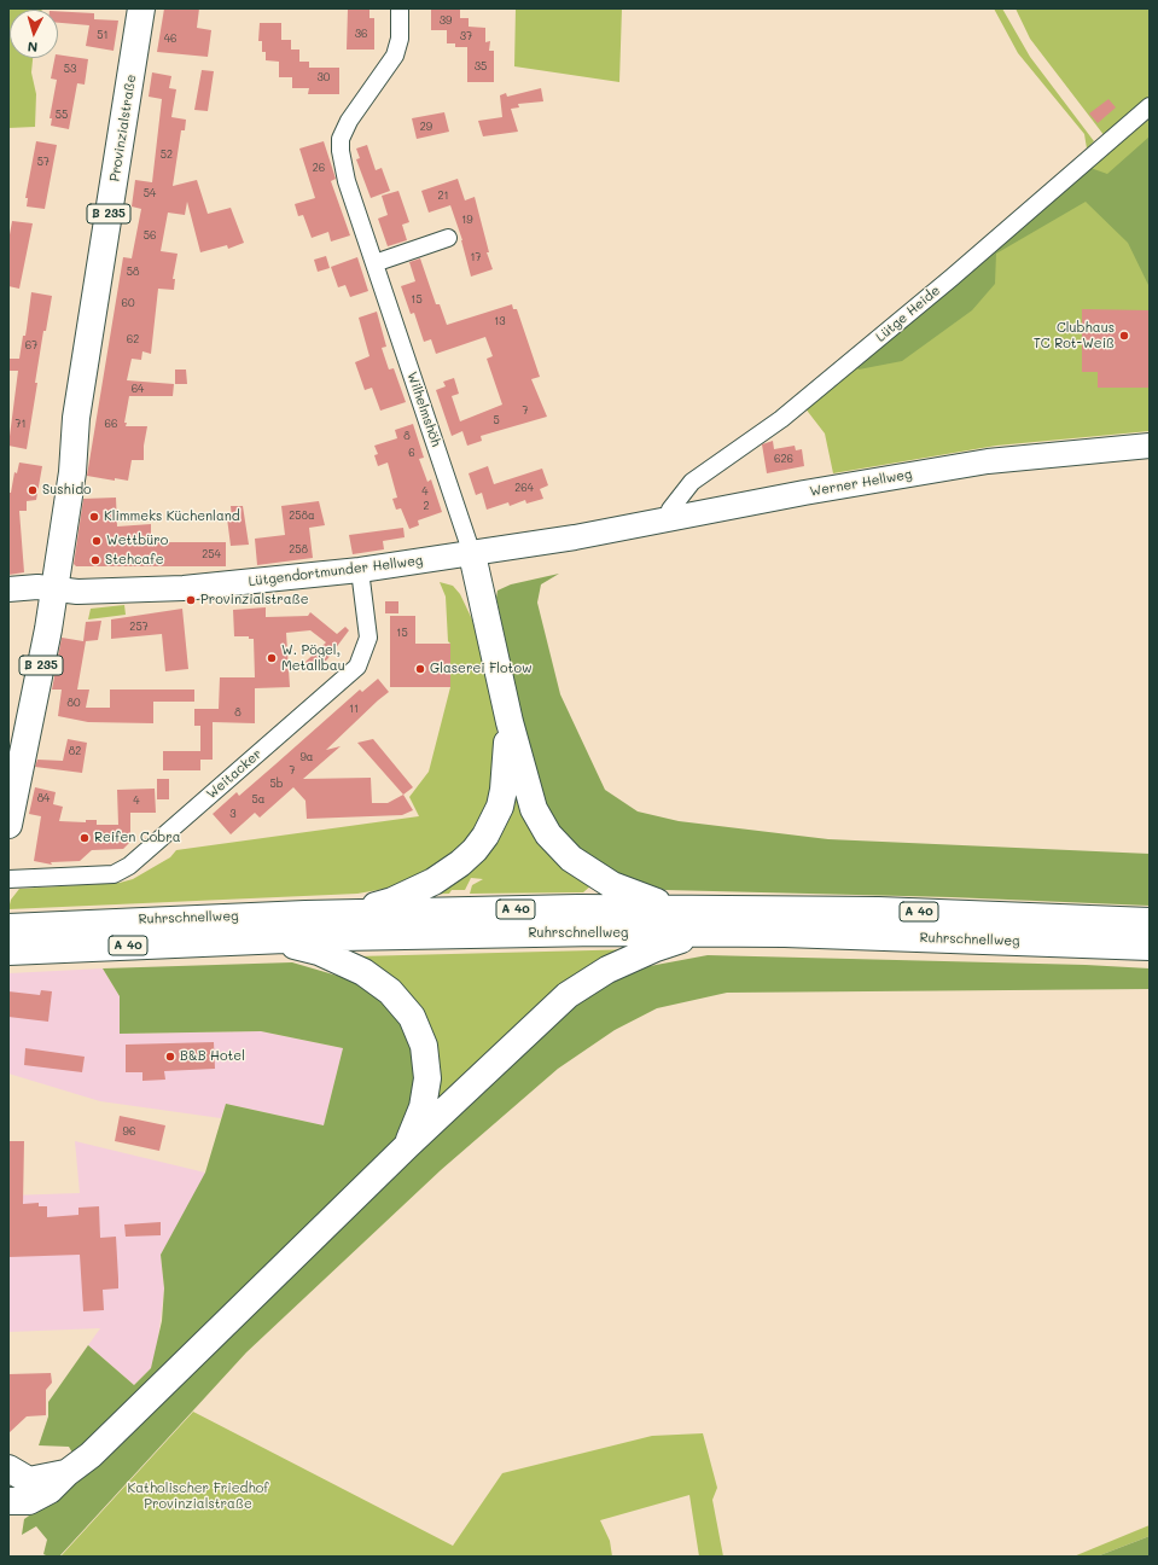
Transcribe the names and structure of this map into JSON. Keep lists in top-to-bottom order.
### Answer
{
  "streets": {
    "main road": [
      "Provinzialstraße",
      "B 235",
      "Werner Hellweg",
      "Lütgendortmunder Hellweg",
      "A 40",
      "Ruhrschnellweg"
    ],
    "street": ["Lütge Heide", "Wilhelmshöh", "Weitacker"]
  },
  "crossings": [
    ["Provinzialstraße", "Lütgendortmunder Hellweg"],
    ["Lütge Heide", "Werner Hellweg"],
    ["Wilhelmshöh", "Lütgendortmunder Hellweg"],
    ["Werner Hellweg", "Lütgendortmunder Hellweg"],
    ["Lütgendortmunder Hellweg", "Weitacker"]
  ],
  "parks": ["Katholischer Friedhof Provinzialstraße"],
  "places": [
    "Clubhaus TC Rot-Weiß",
    "Sushido",
    "Klimmeks Küchenland",
    "Wettbüro",
    "Stehcafe",
    "Provinzialstraße",
    "W. Pögel, Metallbau",
    "Glaserei Flotow",
    "Reifen Cobra",
    "B&B Hotel"
  ],
  "house_numbers": [
    "39",
    "36",
    "51",
    "37",
    "46",
    "35",
    "53",
    "30",
    "55",
    "29",
    "52",
    "57",
    "26",
    "54",
    "21",
    "19",
    "56",
    "17",
    "58",
    "15",
    "60",
    "13",
    "62",
    "67",
    "64",
    "7",
    "5",
    "71",
    "66",
    "8",
    "6",
    "626",
    "264",
    "4",
    "2",
    "258a",
    "258",
    "254",
    "257",
    "15",
    "80",
    "11",
    "8",
    "82",
    "9a",
    "7",
    "5b",
    "84",
    "5a",
    "4",
    "3",
    "96"
  ],
  "north": "bottom"
}
